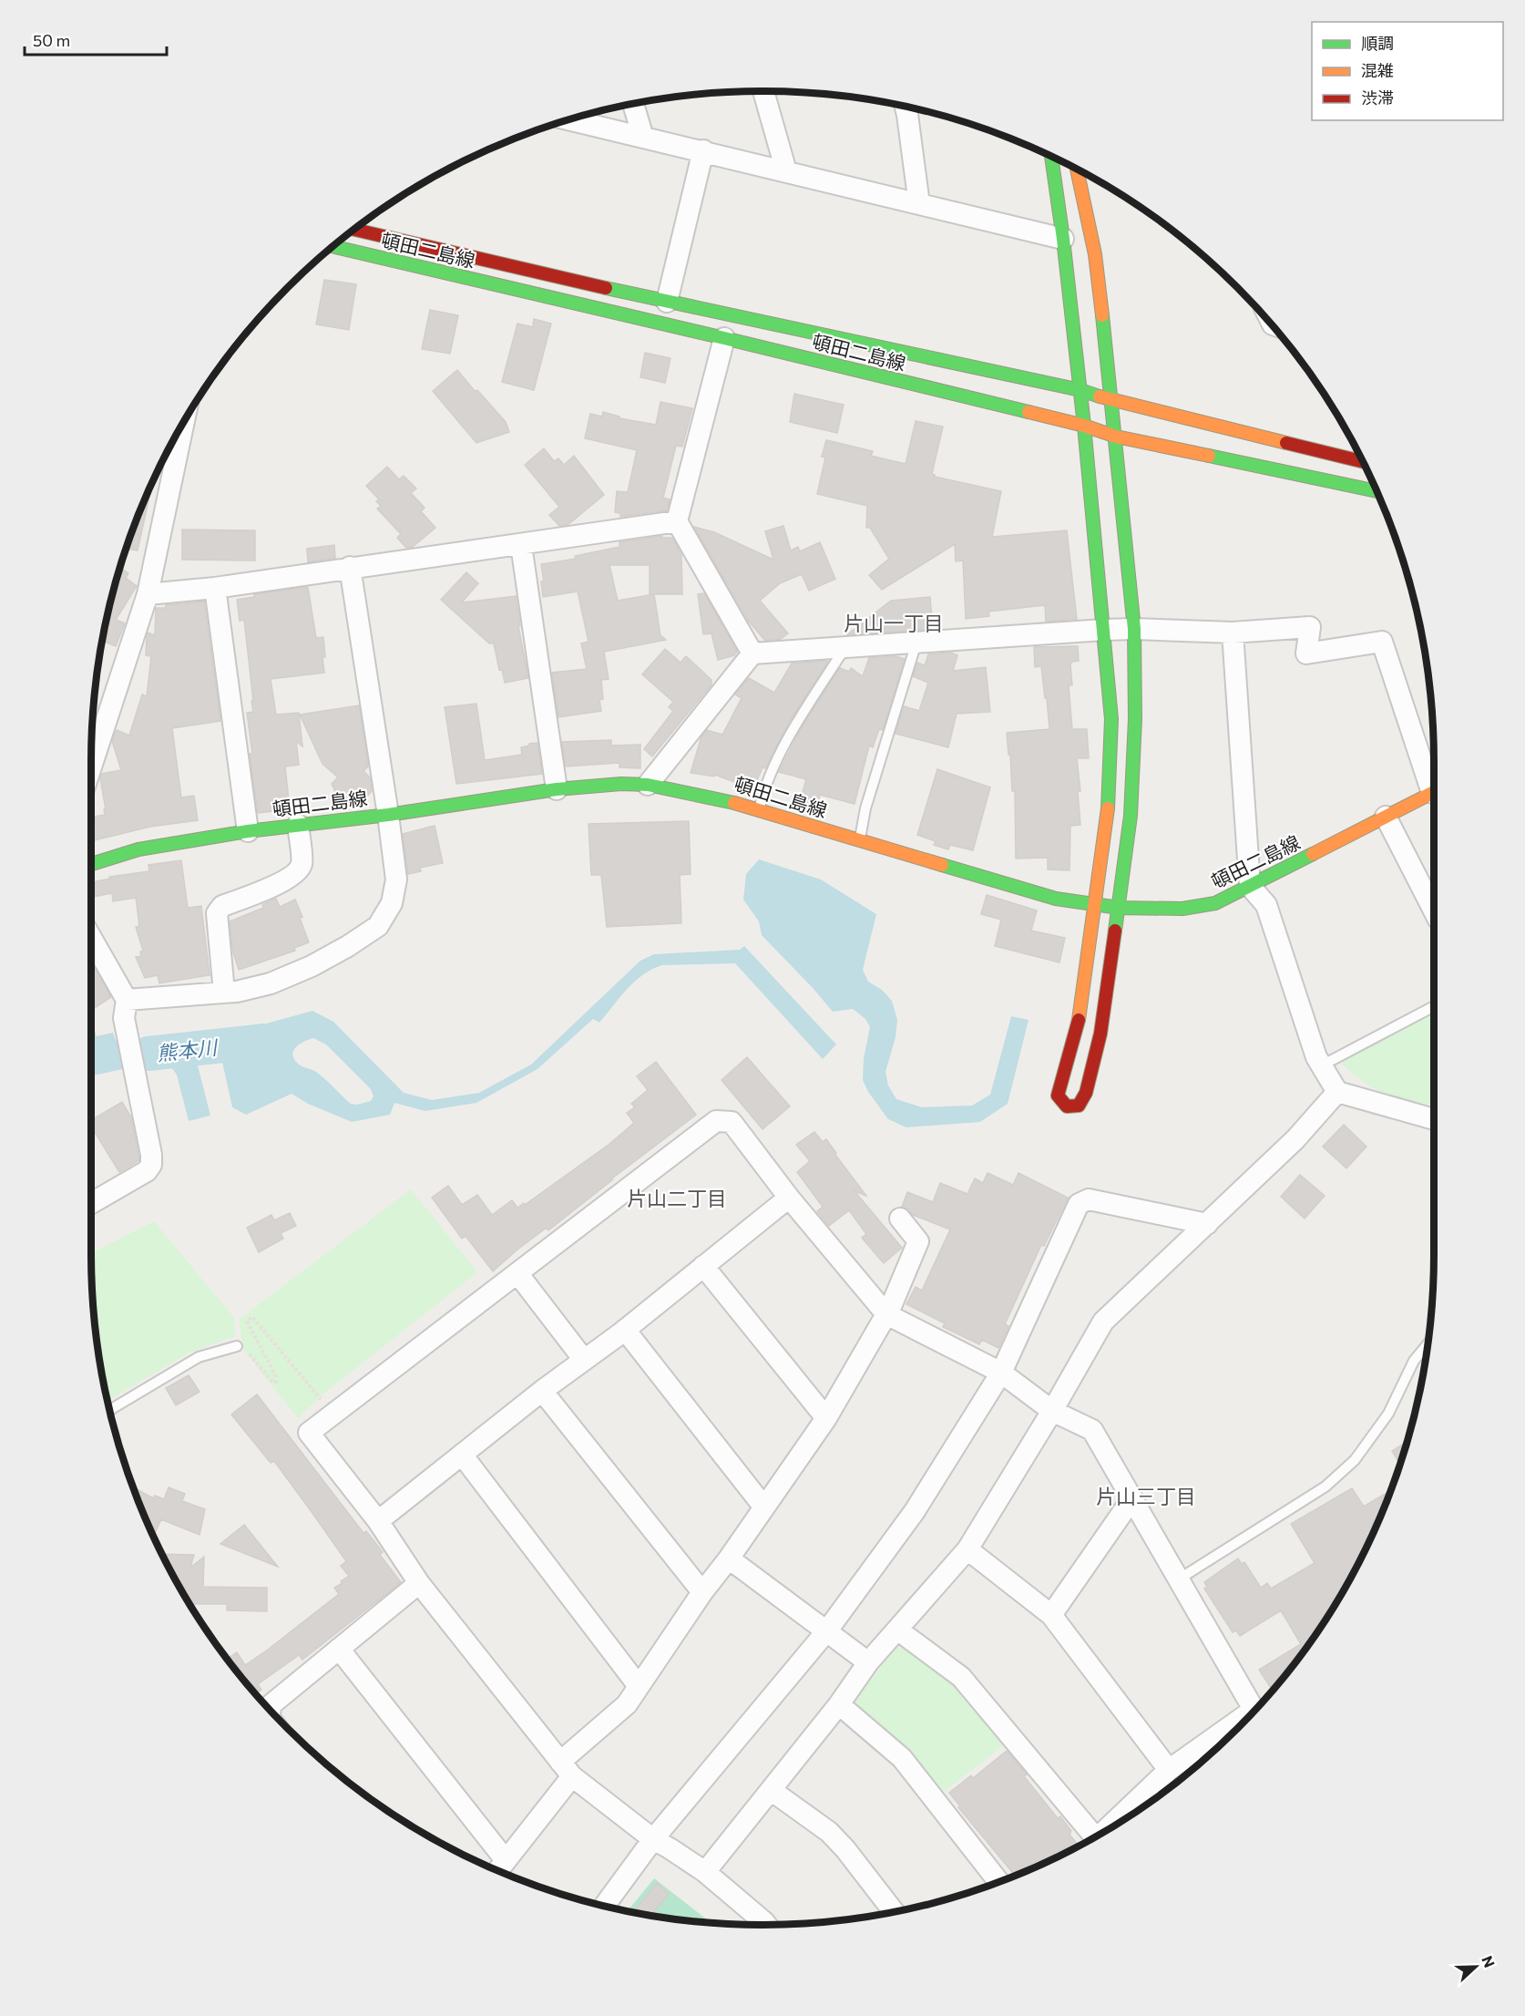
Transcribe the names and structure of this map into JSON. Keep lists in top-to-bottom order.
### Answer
{
  "streets": {
    "main road": ["頓田二島線"]
  },
  "districts": ["片山一丁目", "片山二丁目", "片山三丁目"],
  "water": ["熊本川"],
  "legend": ["順調", "混雑", "渋滞"],
  "scale_bar": "50 m",
  "north": "right"
}
